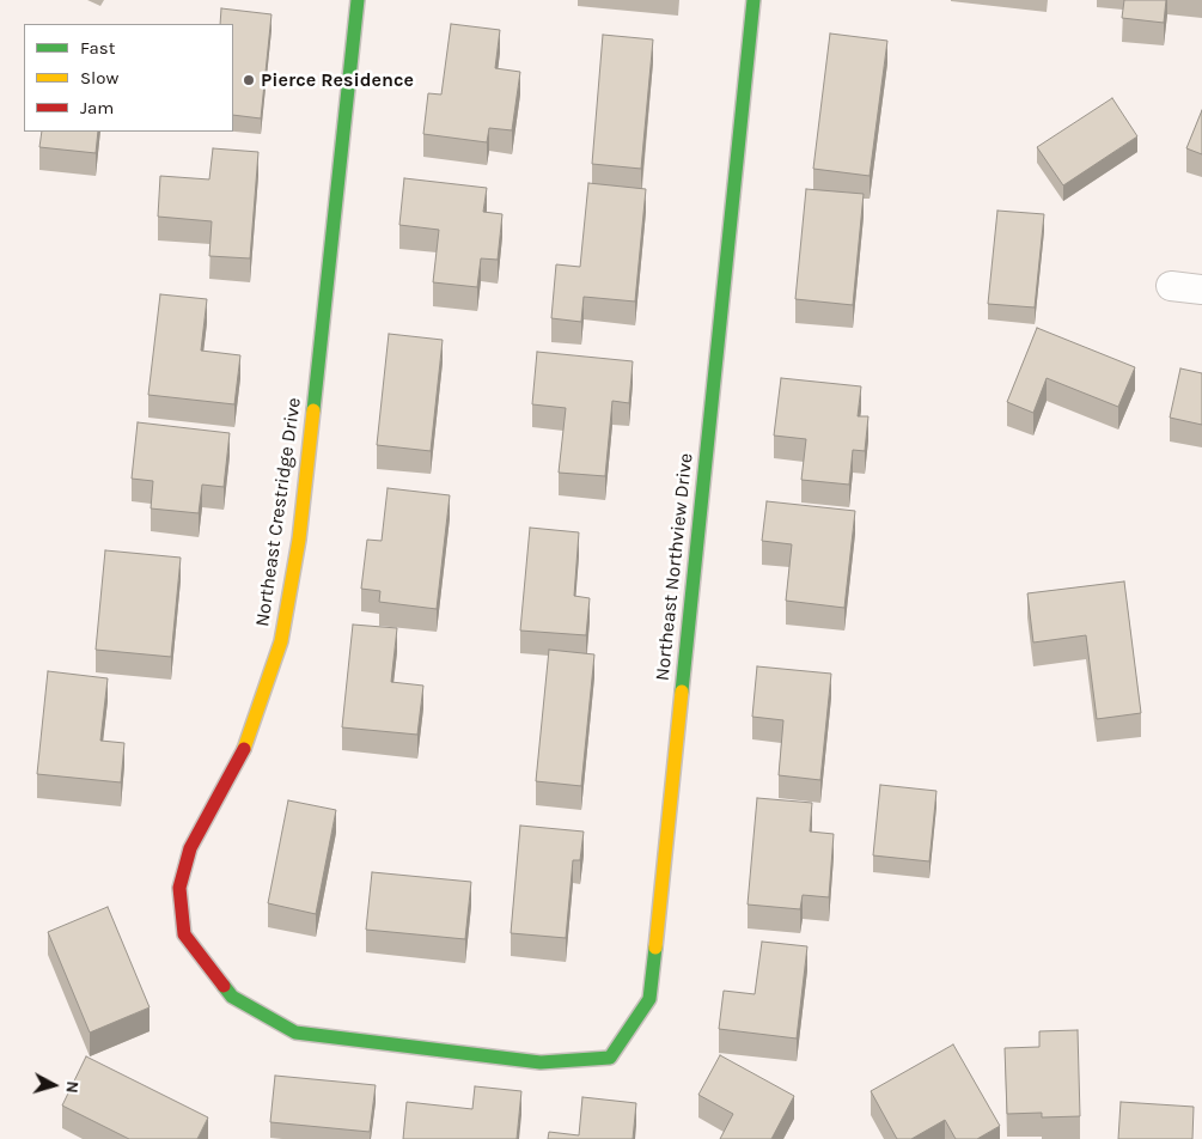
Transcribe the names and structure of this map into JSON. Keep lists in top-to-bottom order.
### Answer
{
  "streets": {
    "street": ["Northeast Crestridge Drive", "Northeast Northview Drive"]
  },
  "crossings": [
    ["Northeast Crestridge Drive", "Northeast Northview Drive"]
  ],
  "places": ["Pierce Residence"],
  "legend": ["Fast", "Slow", "Jam"],
  "north": "right"
}
